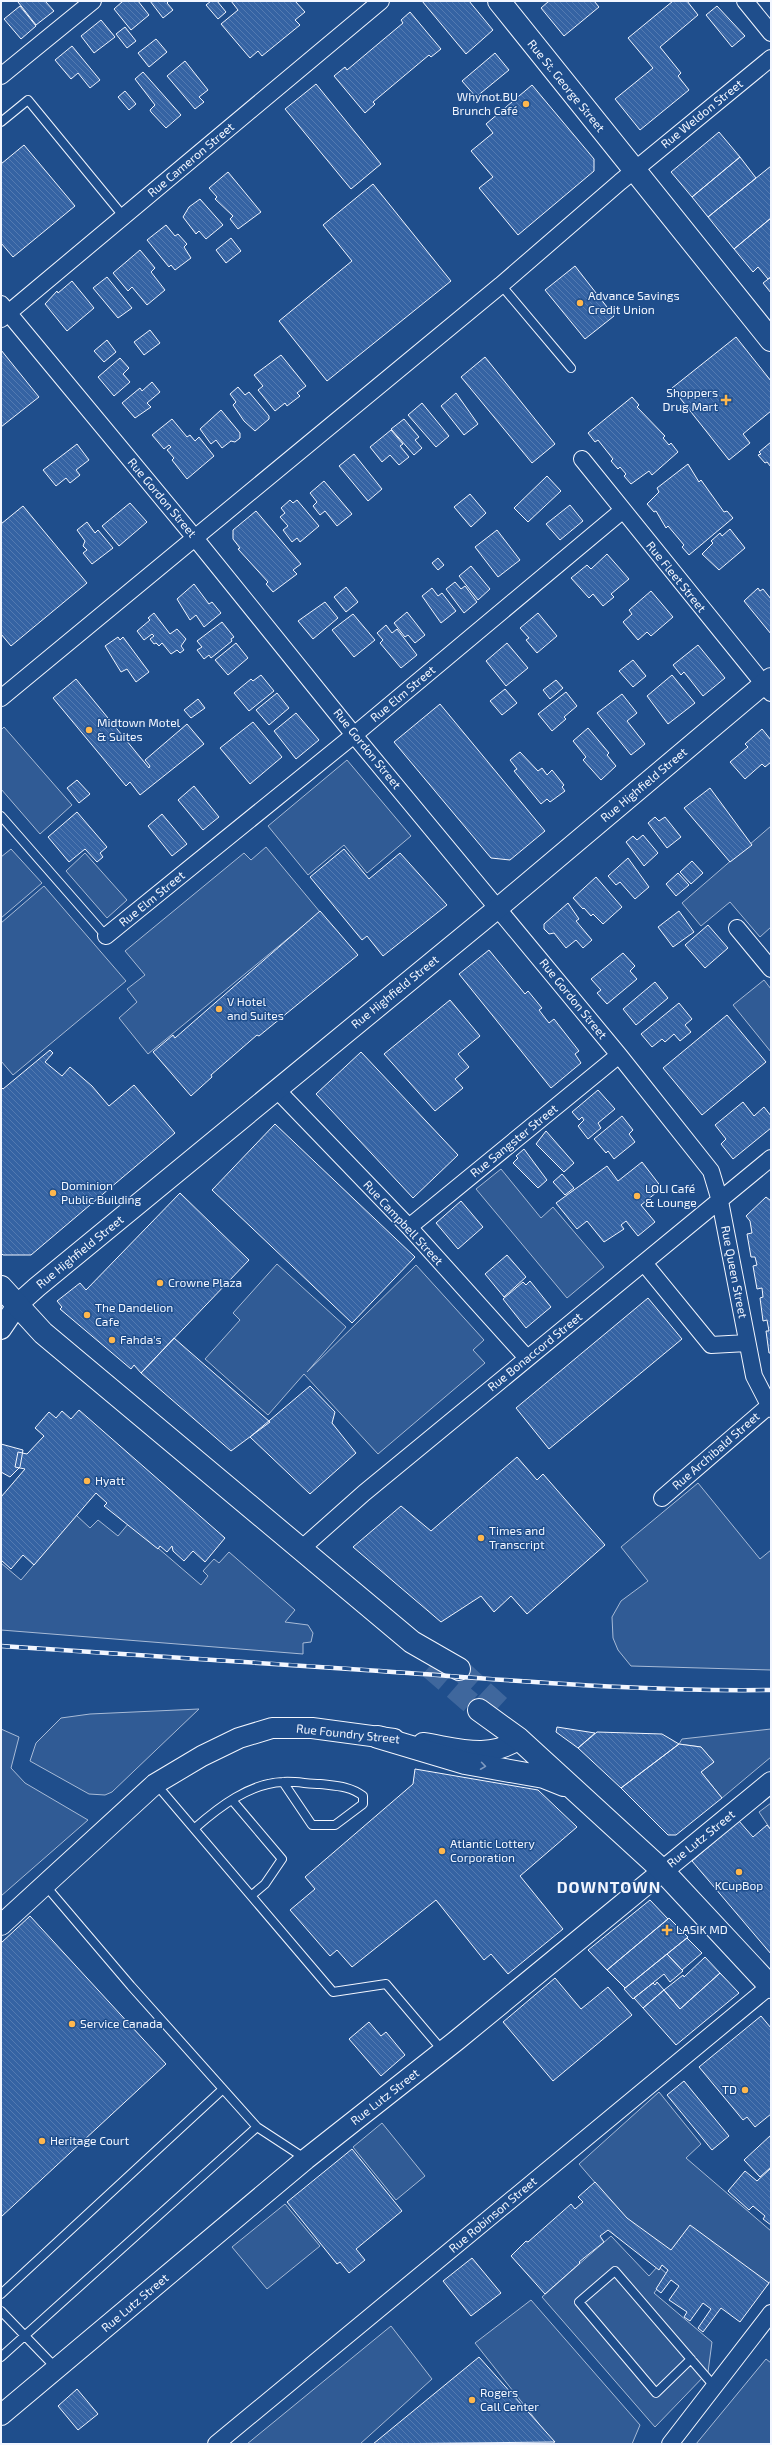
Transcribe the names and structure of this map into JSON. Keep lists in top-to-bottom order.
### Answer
{
  "streets": {
    "main road": ["Rue St. George Street"],
    "street": [
      "Rue Weldon Street",
      "Rue Cameron Street",
      "Rue Gordon Street",
      "Rue Fleet Street",
      "Rue Elm Street",
      "Rue Highfield Street",
      "Rue Sangster Street",
      "Rue Campbell Street",
      "Rue Queen Street",
      "Rue Bonaccord Street",
      "Rue Archibald Street",
      "Rue Foundry Street",
      "Rue Lutz Street",
      "Rue Robinson Street"
    ]
  },
  "crossings": [
    ["Rue St. George Street", "Rue Weldon Street"],
    ["Rue Weldon Street", "Rue Gordon Street"],
    ["Rue Cameron Street", "Rue Gordon Street"],
    ["Rue Gordon Street", "Rue Elm Street"],
    ["Rue Gordon Street", "Rue Highfield Street"],
    ["Rue Gordon Street", "Rue Sangster Street"],
    ["Rue Gordon Street", "Rue Queen Street"],
    ["Rue Gordon Street", "Rue Bonaccord Street"],
    ["Rue Fleet Street", "Rue Elm Street"],
    ["Rue Fleet Street", "Rue Highfield Street"],
    ["Rue Highfield Street", "Rue Campbell Street"],
    ["Rue Sangster Street", "Rue Campbell Street"],
    ["Rue Campbell Street", "Rue Bonaccord Street"],
    ["Rue Queen Street", "Rue Bonaccord Street"],
    ["Rue Queen Street", "Rue Archibald Street"]
  ],
  "districts": ["DOWNTOWN"],
  "places": {
    "other": [
      "Whynot.BU Brunch Café",
      "Advance Savings Credit Union",
      "Midtown Motel & Suites",
      "V Hotel and Suites",
      "Dominion Public Building",
      "LOLI Café & Lounge",
      "Crowne Plaza",
      "The Dandelion Cafe",
      "Fahda's",
      "Hyatt",
      "Times and Transcript",
      "Atlantic Lottery Corporation",
      "KCupBop",
      "Service Canada",
      "TD",
      "Heritage Court",
      "Rogers Call Center"
    ],
    "health": ["Shoppers Drug Mart", "LASIK MD"]
  }
}
